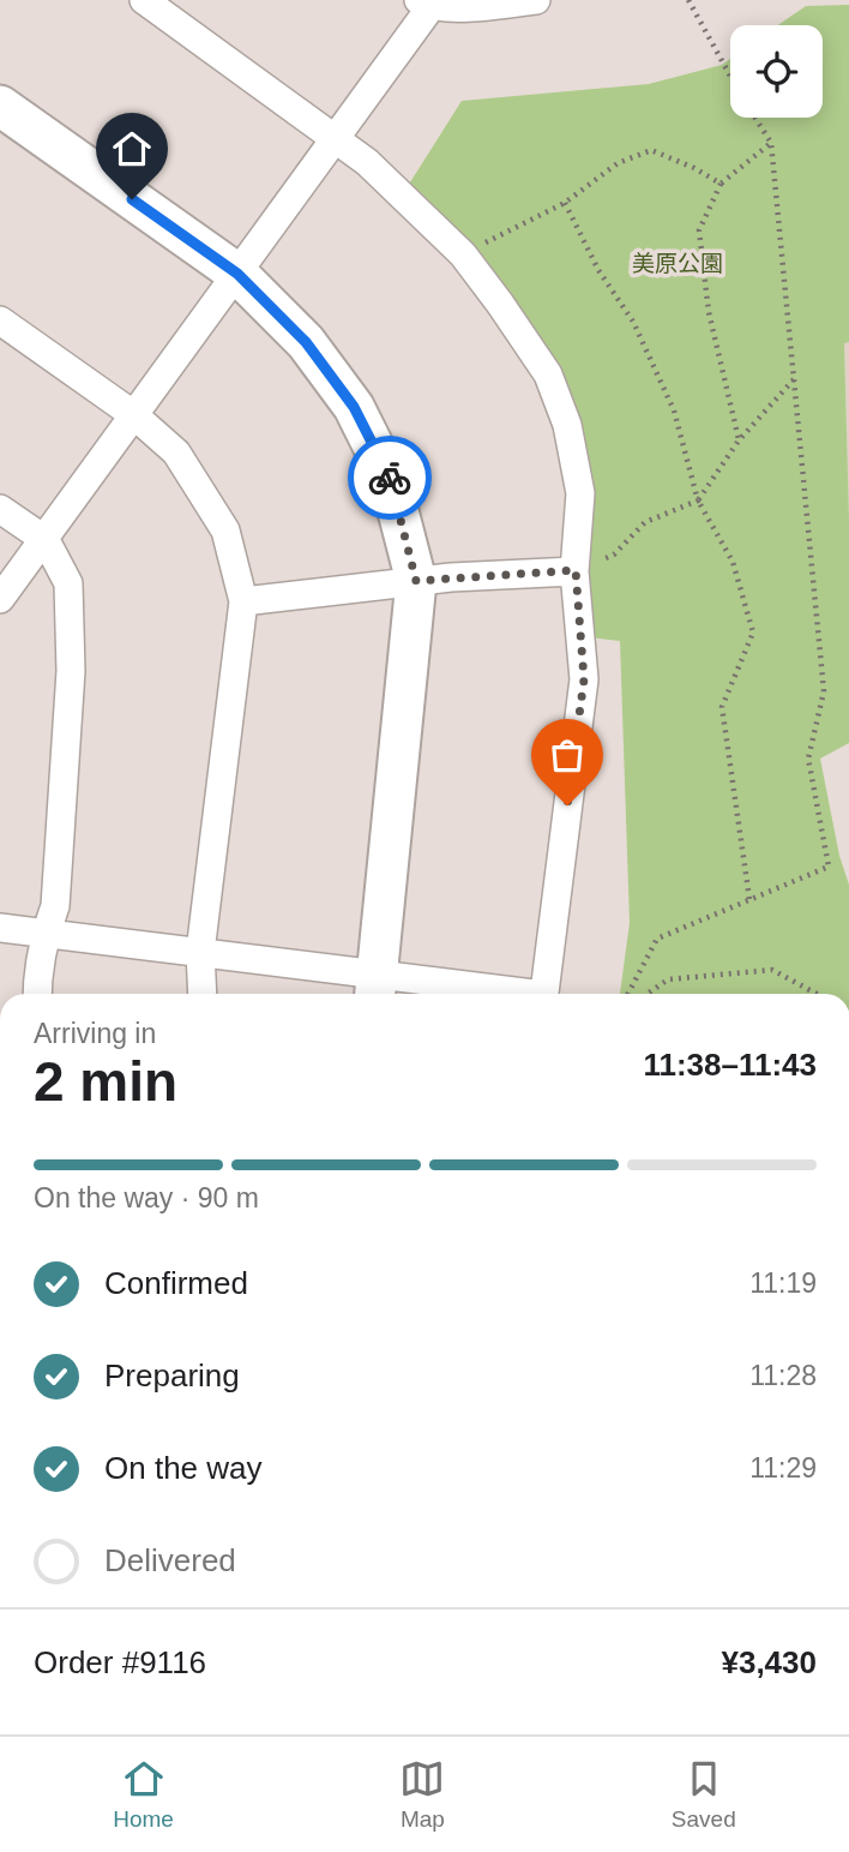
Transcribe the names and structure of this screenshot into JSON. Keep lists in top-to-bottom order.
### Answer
{
  "parks": ["美原公園"],
  "page": {
    "heading": ["2 min", "Arriving in", "11:38–11:43"],
    "panel": ["Order #9116", "¥3,430"],
    "bar": "On the way · 90 m",
    "list": [
      ["Confirmed", "11:19"],
      ["Preparing", "11:28"],
      ["On the way", "11:29"],
      "Delivered"
    ],
    "tabs": ["Home", "Map", "Saved"]
  }
}
